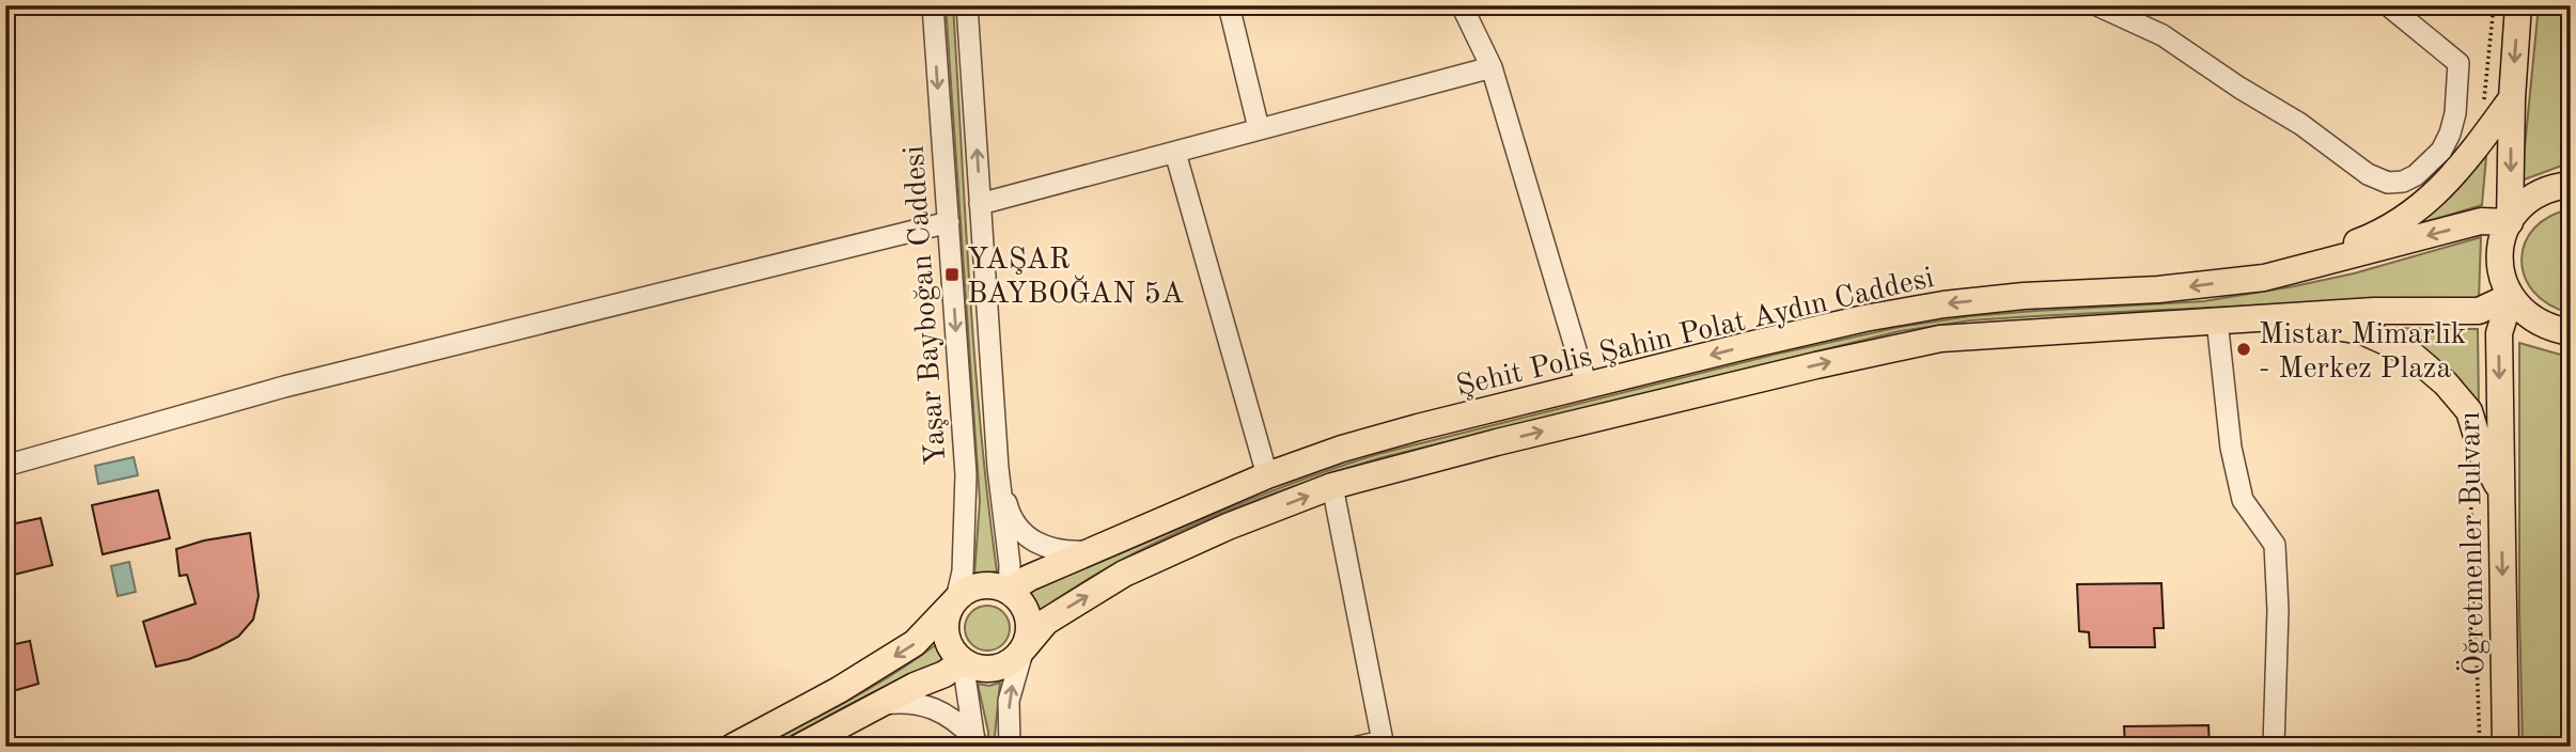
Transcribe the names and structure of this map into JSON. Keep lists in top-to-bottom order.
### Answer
{
  "streets": {
    "main road": ["Şehit Polis Şahin Polat Aydın Caddesi", "Öğretmenler Bulvarı"],
    "street": ["Yaşar Bayboğan Caddesi"]
  },
  "crossings": [
    ["Yaşar Bayboğan Caddesi", "Şehit Polis Şahin Polat Aydın Caddesi"],
    ["Şehit Polis Şahin Polat Aydın Caddesi", "Öğretmenler Bulvarı"]
  ],
  "one_way": ["Öğretmenler Bulvarı"],
  "places": {
    "transit": ["YAŞAR BAYBOĞAN 5A"],
    "other": ["Mistar Mimarlık - Merkez Plaza"]
  }
}
